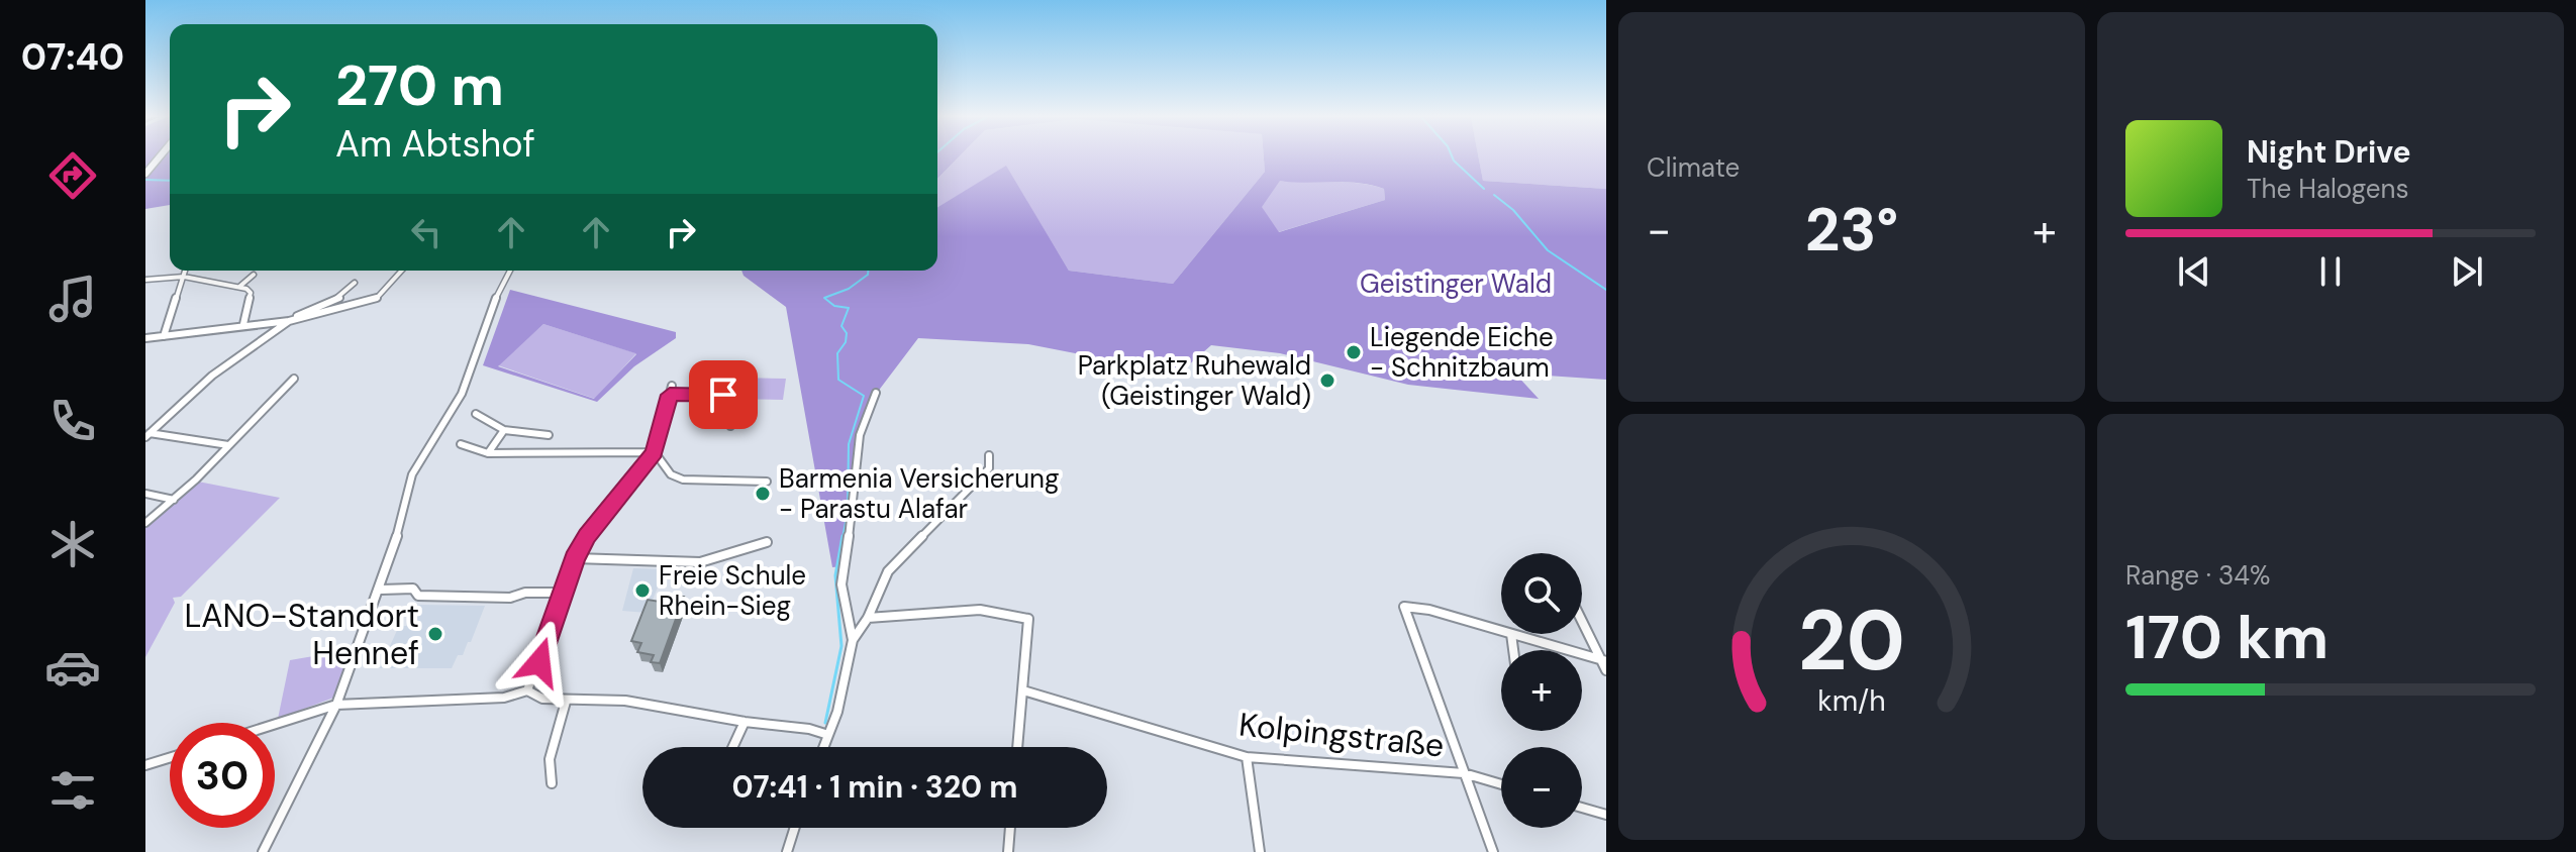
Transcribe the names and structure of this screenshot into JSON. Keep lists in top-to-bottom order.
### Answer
{
  "streets": {
    "street": ["Kolpingstraße"]
  },
  "parks": ["Geistinger Wald"],
  "places": [
    "Liegende Eiche - Schnitzbaum",
    "Parkplatz Ruhewald (Geistinger Wald)",
    "Barmenia Versicherung - Parastu Alafar",
    "Freie Schule Rhein-Sieg",
    "LANO-Standort Hennef"
  ],
  "page": {
    "tabs": "07:40",
    "tile": [
      "Climate",
      ["Range · 34%", "170 km"]
    ],
    "turn": ["270 m", "Am Abtshof"],
    "song": ["Night Drive", "The Halogens"],
    "heat": ["−", "23°", "+"],
    "map_buttons": ["+", "−"],
    "limit": "30",
    "trip": "07:41 · 1 min · 320 m",
    "gauge": ["20", "km/h"]
  }
}
